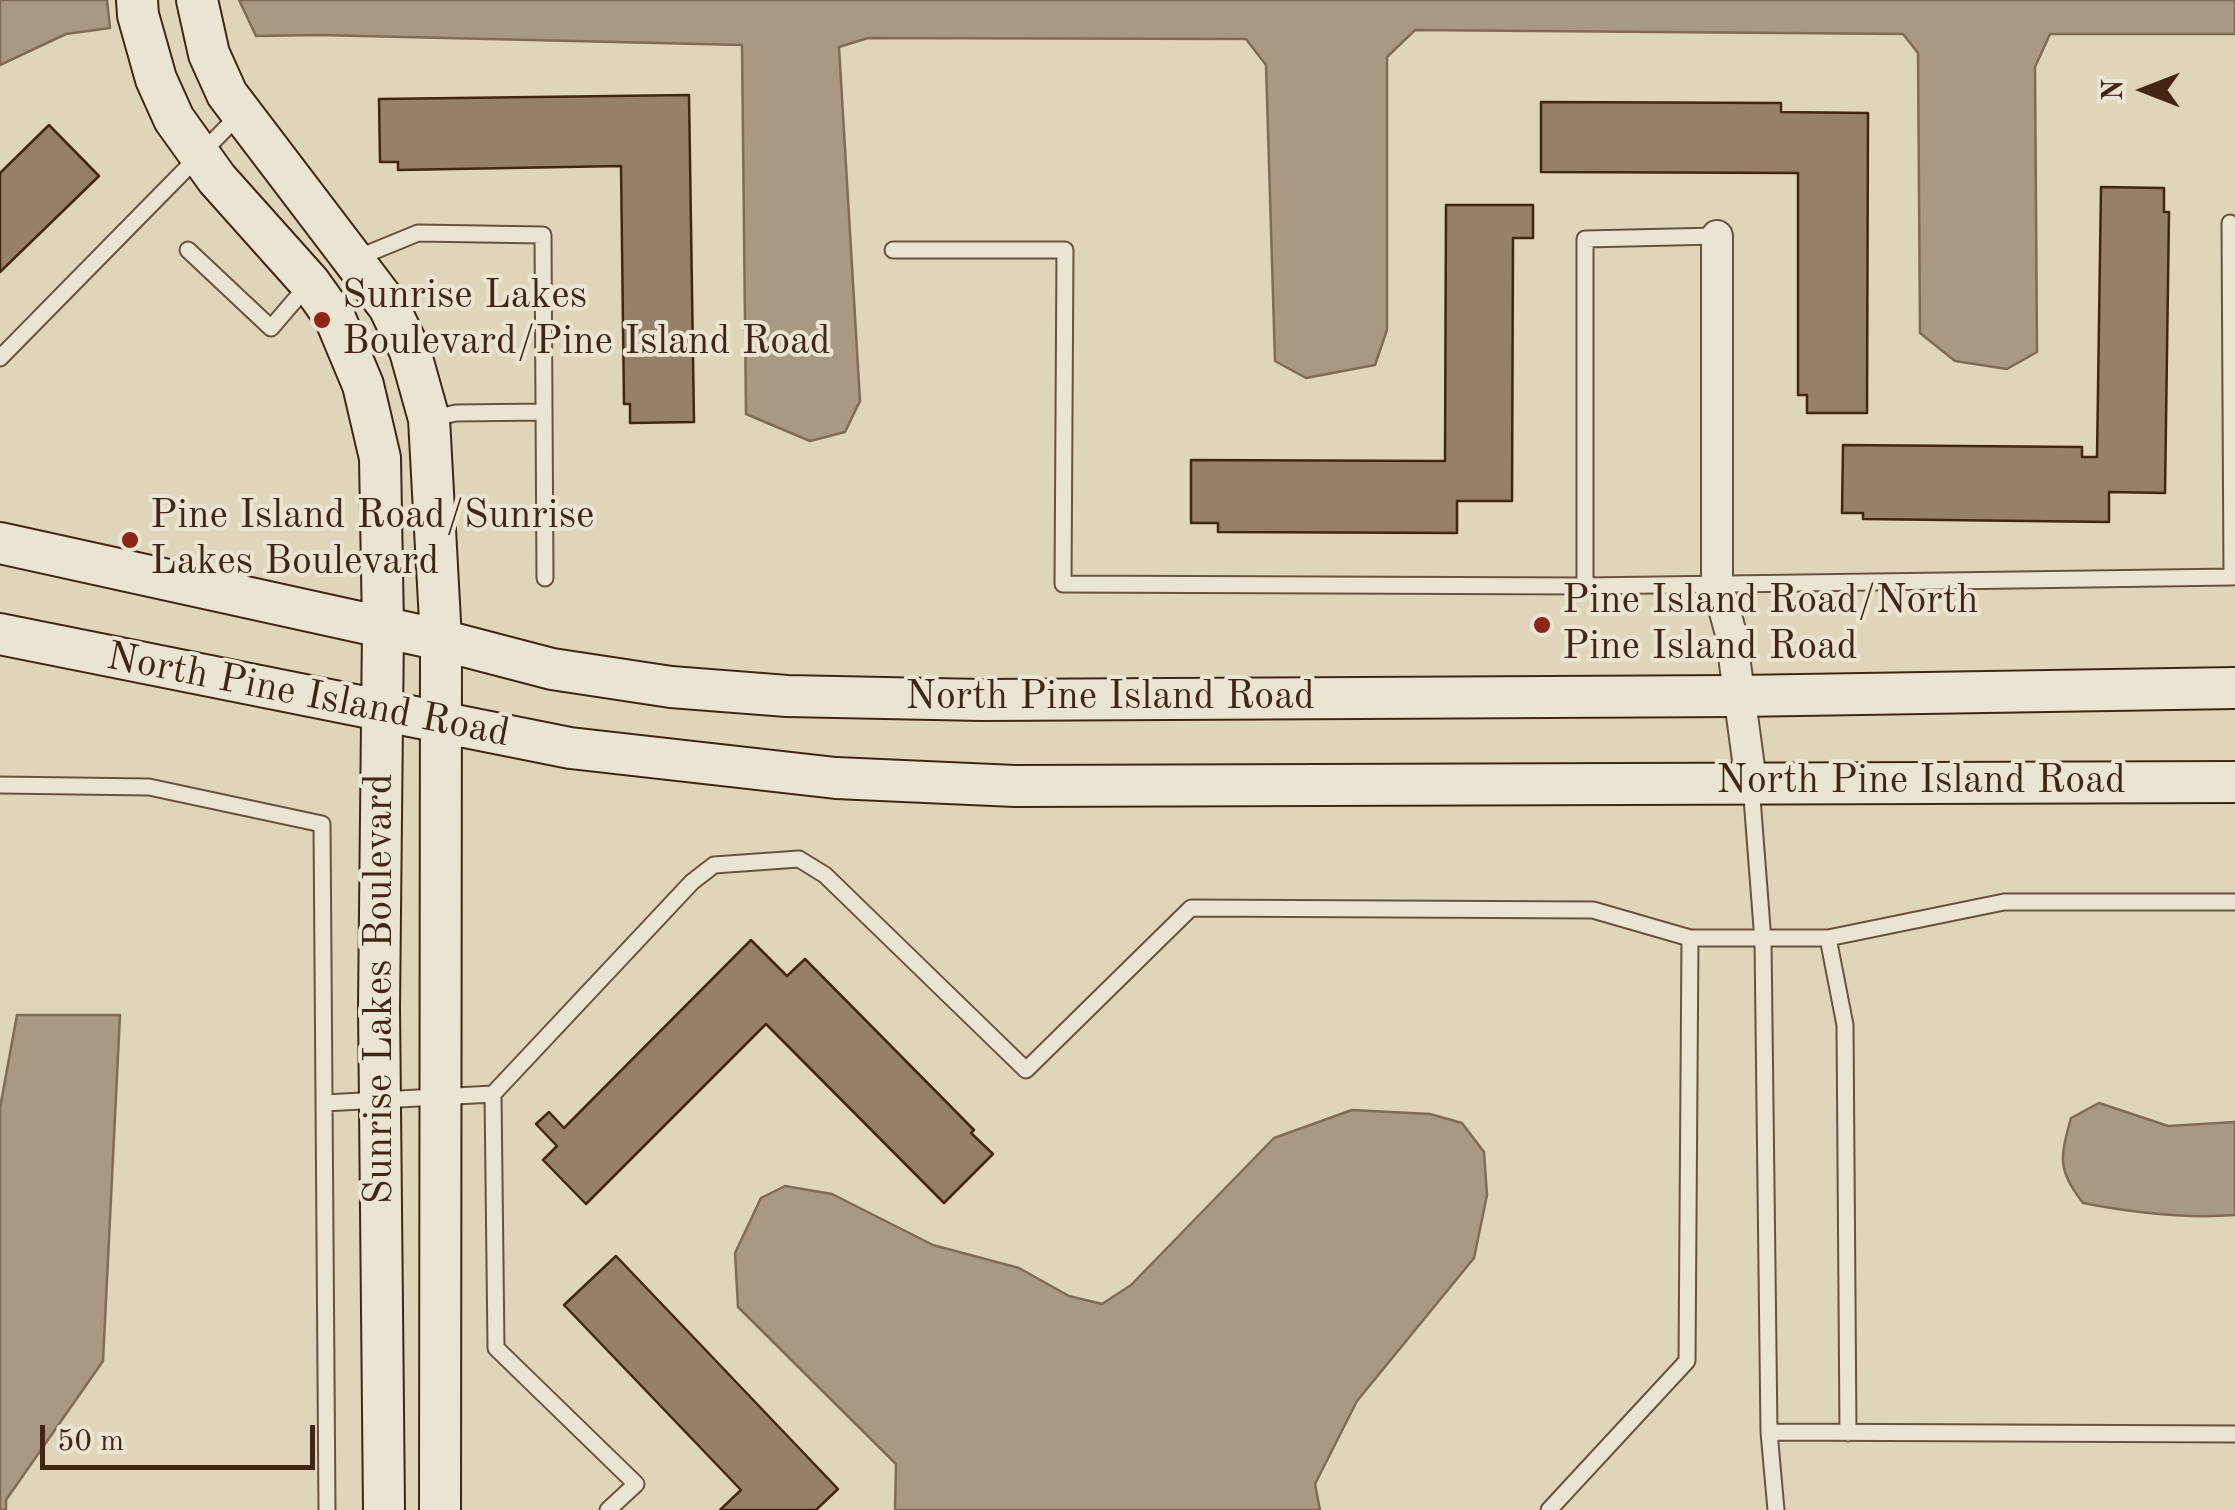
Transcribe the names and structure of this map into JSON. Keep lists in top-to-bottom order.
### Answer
{
  "streets": {
    "main road": ["North Pine Island Road", "Sunrise Lakes Boulevard"]
  },
  "crossings": [
    ["North Pine Island Road", "Sunrise Lakes Boulevard"]
  ],
  "places": ["Sunrise Lakes Boulevard/Pine Island Road", "Pine Island Road/Sunrise Lakes Boulevard", "Pine Island Road/North Pine Island Road"],
  "scale_bar": "50 m",
  "north": "left"
}
